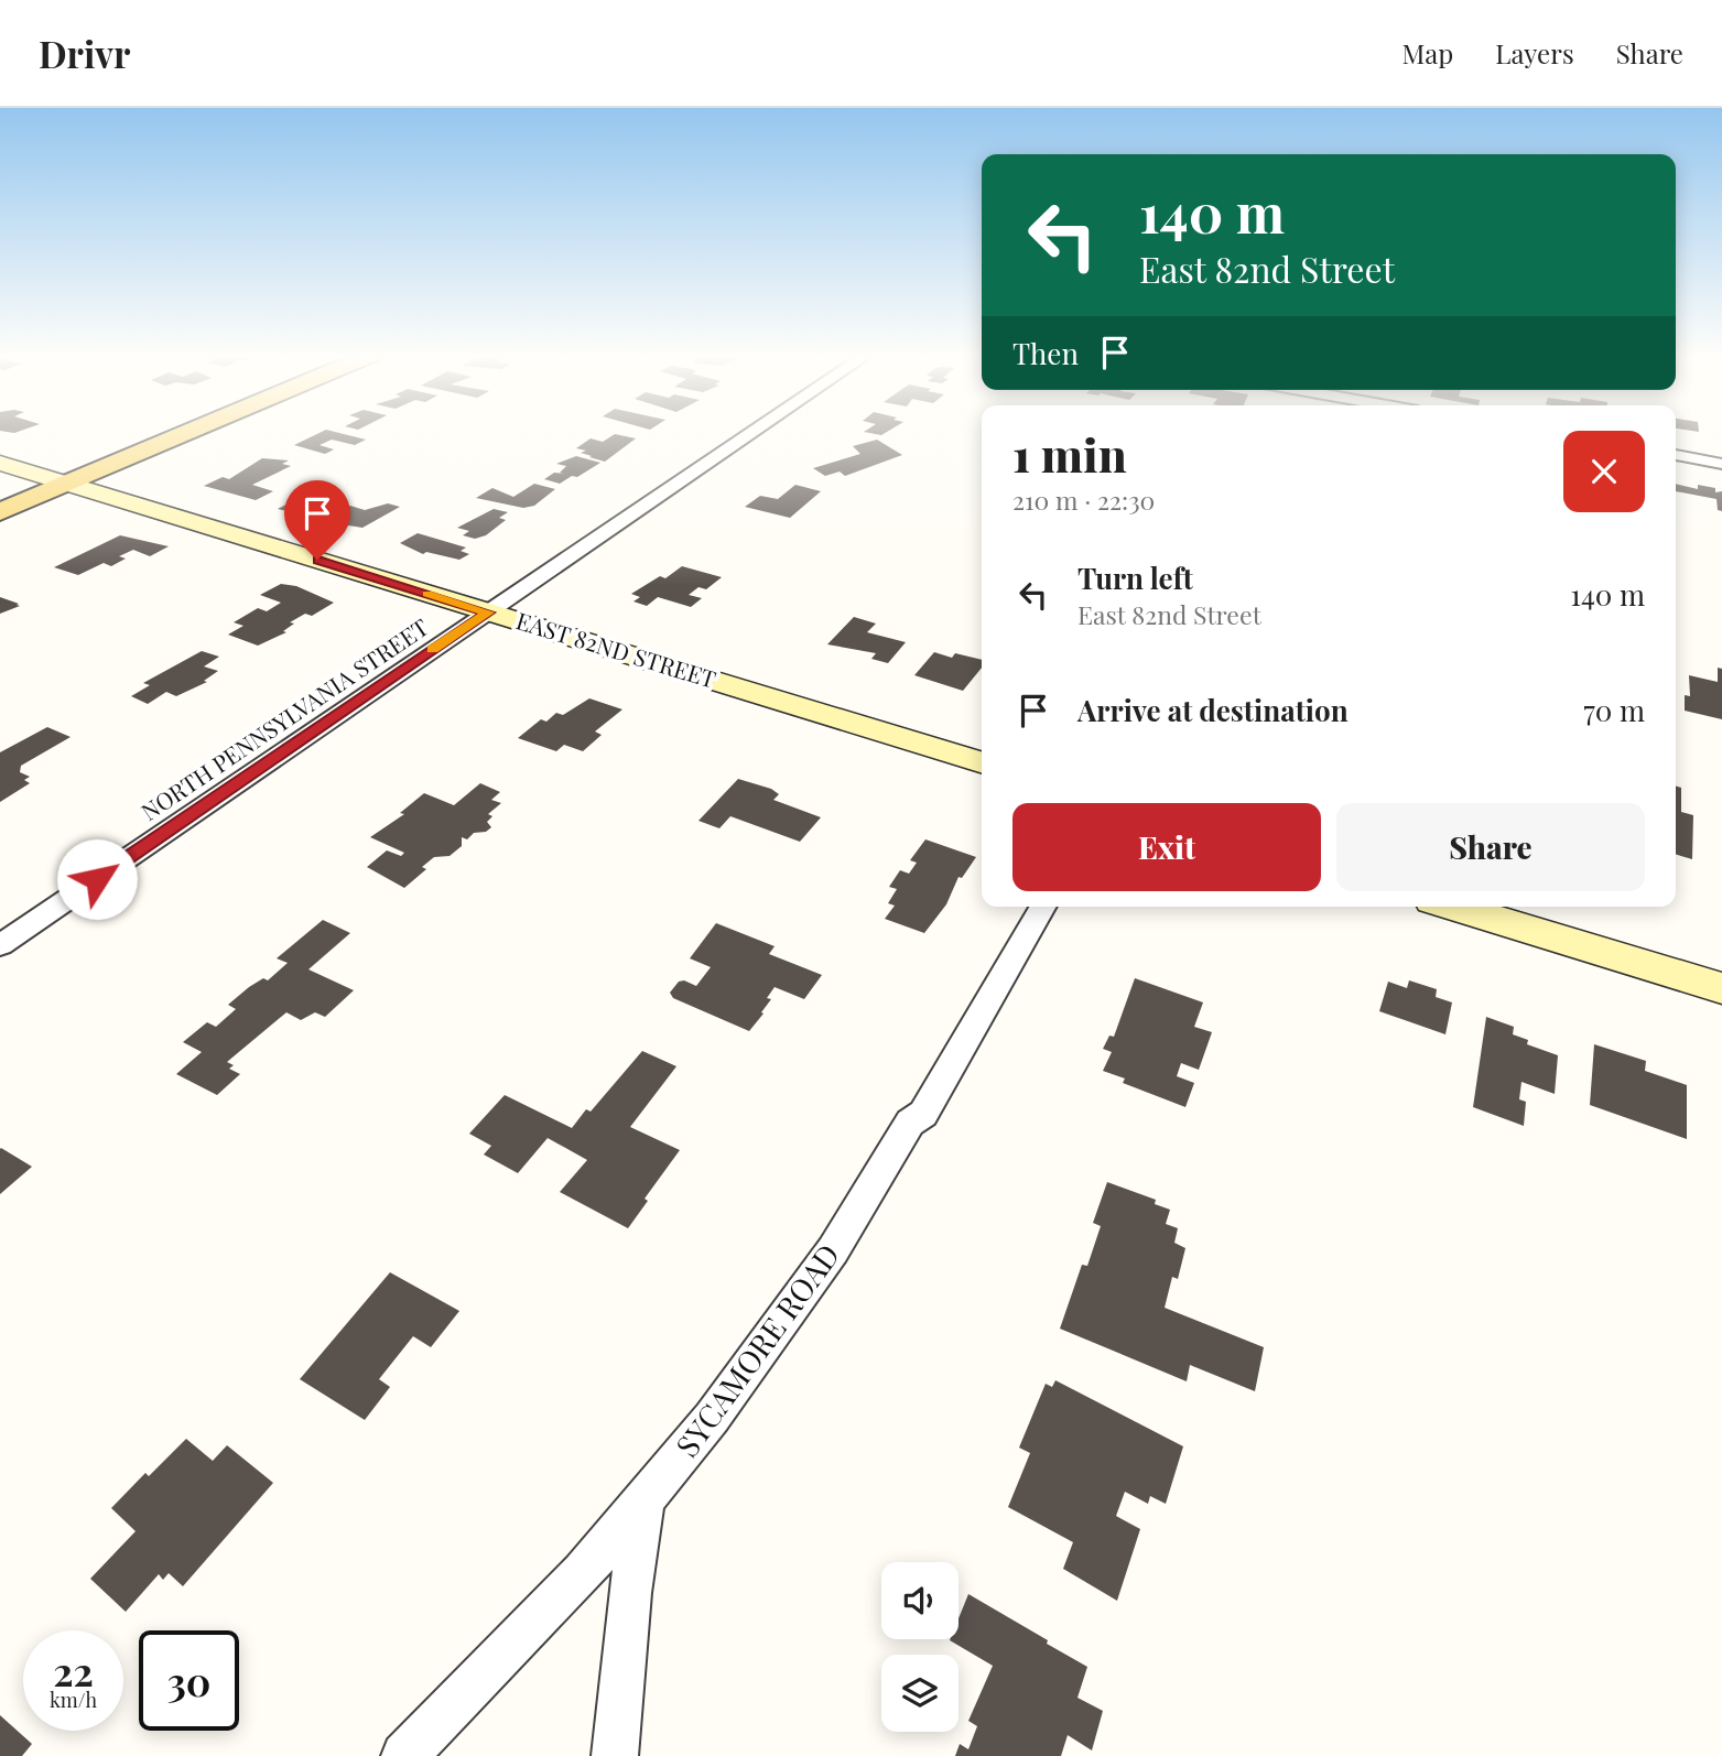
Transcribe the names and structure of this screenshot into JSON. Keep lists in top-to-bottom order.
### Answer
{
  "streets": {
    "street": ["EAST 82ND STREET", "NORTH PENNSYLVANIA STREET", "SYCAMORE ROAD"]
  },
  "crossings": [
    ["EAST 82ND STREET", "NORTH PENNSYLVANIA STREET"]
  ],
  "page": {
    "header": "Drivr",
    "nav": ["Map", "Layers", "Share"],
    "turn": ["140 m", "East 82nd Street"],
    "then": "Then",
    "heading": ["1 min", "210 m · 22:30"],
    "list": [
      {
        "name": "Turn left",
        "note": "East 82nd Street",
        "value": "140 m"
      },
      {
        "name": "Arrive at destination",
        "value": "70 m"
      }
    ],
    "buttons": ["Exit", "Share"],
    "speed": "22 km/h",
    "limit": "30"
  }
}
